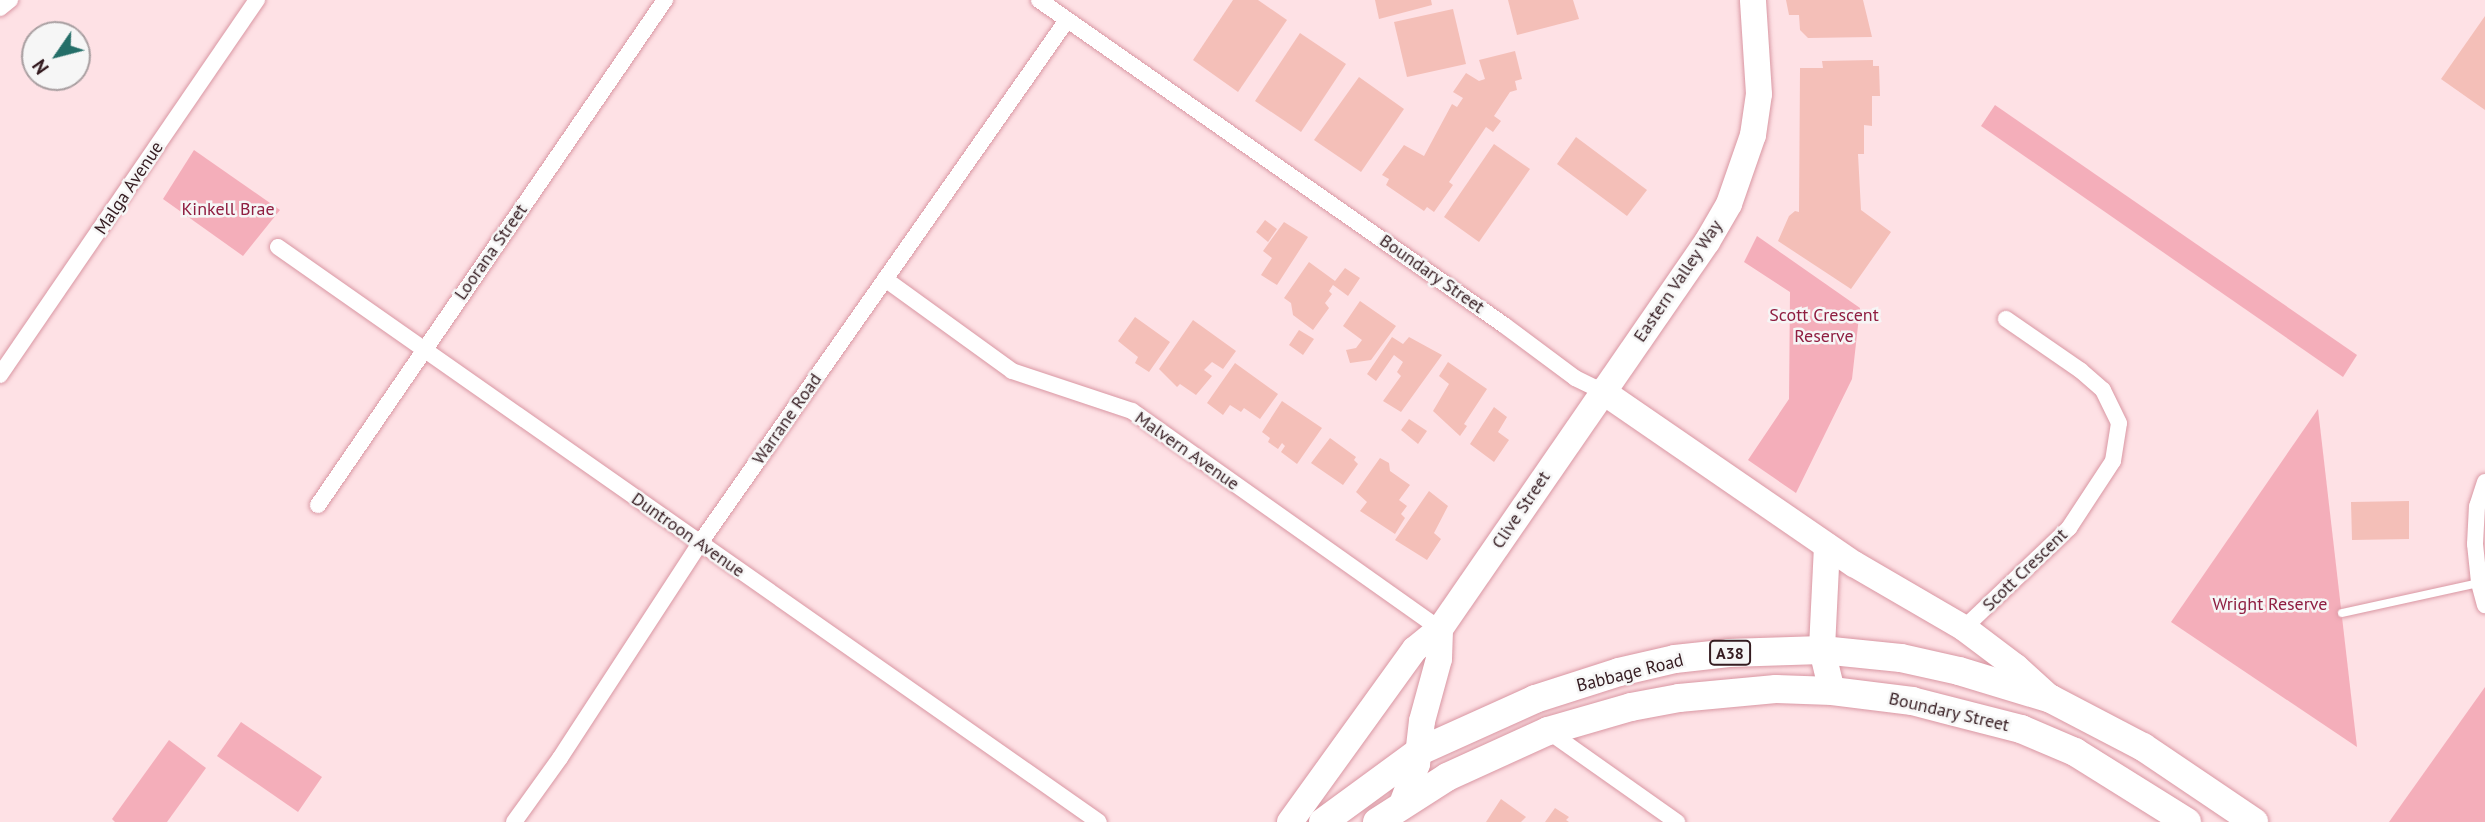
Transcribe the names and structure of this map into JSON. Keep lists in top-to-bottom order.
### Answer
{
  "streets": {
    "highway": ["Boundary Street", "A38", "Babbage Road"],
    "main road": ["Eastern Valley Way", "Clive Street"],
    "street": [
      "Malga Avenue",
      "Loorana Street",
      "Warrane Road",
      "Malvern Avenue",
      "Duntroon Avenue",
      "Scott Crescent"
    ]
  },
  "crossings": [
    ["Loorana Street", "Duntroon Avenue"],
    ["Boundary Street", "Eastern Valley Way"],
    ["Boundary Street", "Warrane Road"],
    ["Boundary Street", "Clive Street"],
    ["Boundary Street", "Scott Crescent"],
    ["Boundary Street", "Babbage Road"],
    ["Eastern Valley Way", "Clive Street"],
    ["Warrane Road", "Malvern Avenue"],
    ["Warrane Road", "Duntroon Avenue"],
    ["Malvern Avenue", "Clive Street"]
  ],
  "parks": ["Kinkell Brae", "Scott Crescent Reserve", "Wright Reserve"],
  "north": "bottom left"
}
